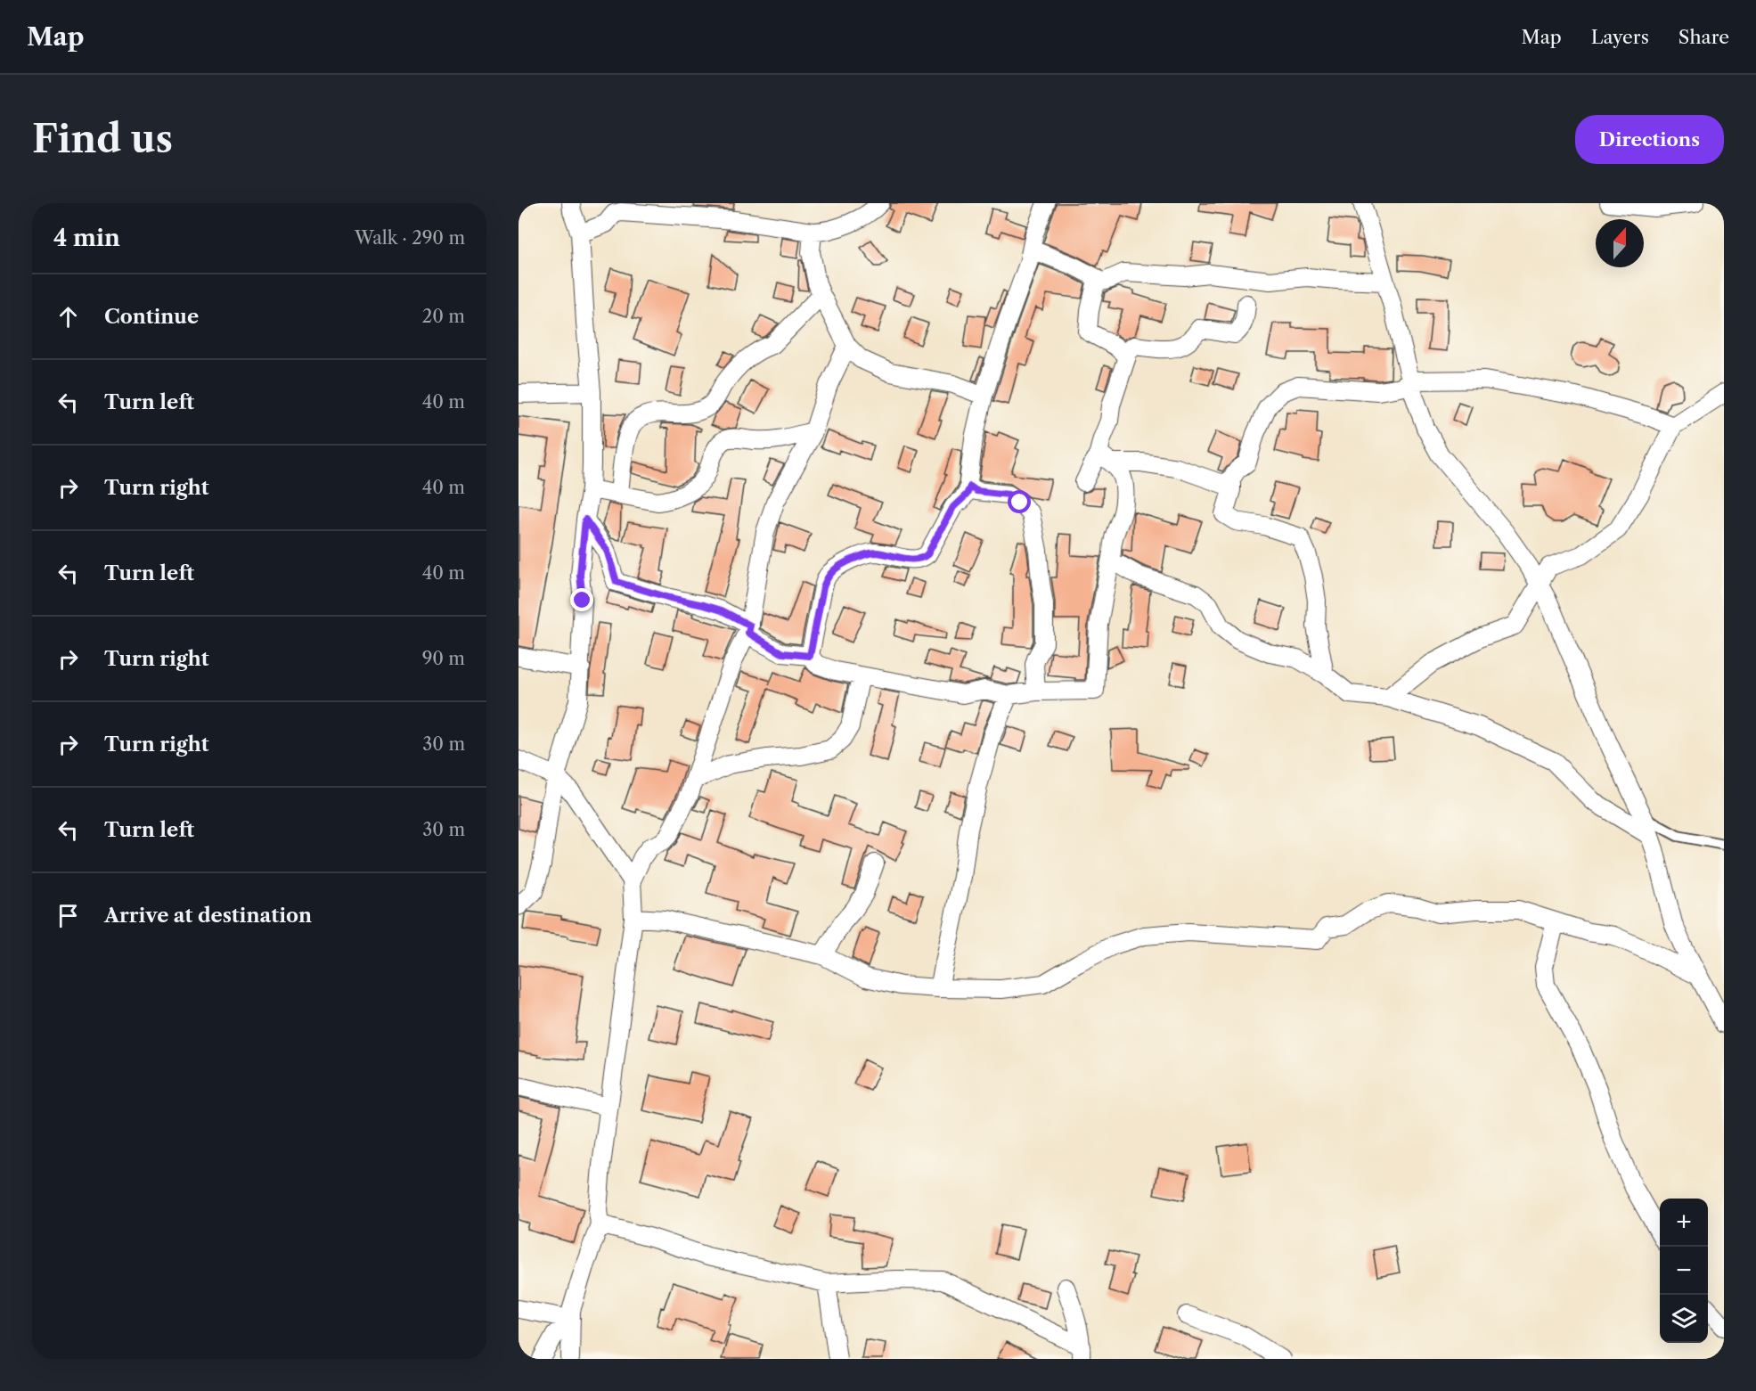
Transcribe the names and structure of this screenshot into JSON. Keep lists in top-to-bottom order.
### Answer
{
  "north": "top",
  "page": {
    "header": "Map",
    "nav": ["Map", "Layers", "Share"],
    "buttons": "Directions",
    "title": "Find us",
    "heading": ["4 min", "Walk · 290 m"],
    "list": [
      ["Continue", "20 m"],
      ["Turn left", "40 m"],
      ["Turn right", "40 m"],
      ["Turn left", "40 m"],
      ["Turn right", "90 m"],
      ["Turn right", "30 m"],
      ["Turn left", "30 m"],
      "Arrive at destination"
    ],
    "map_buttons": ["+", "−"]
  }
}
